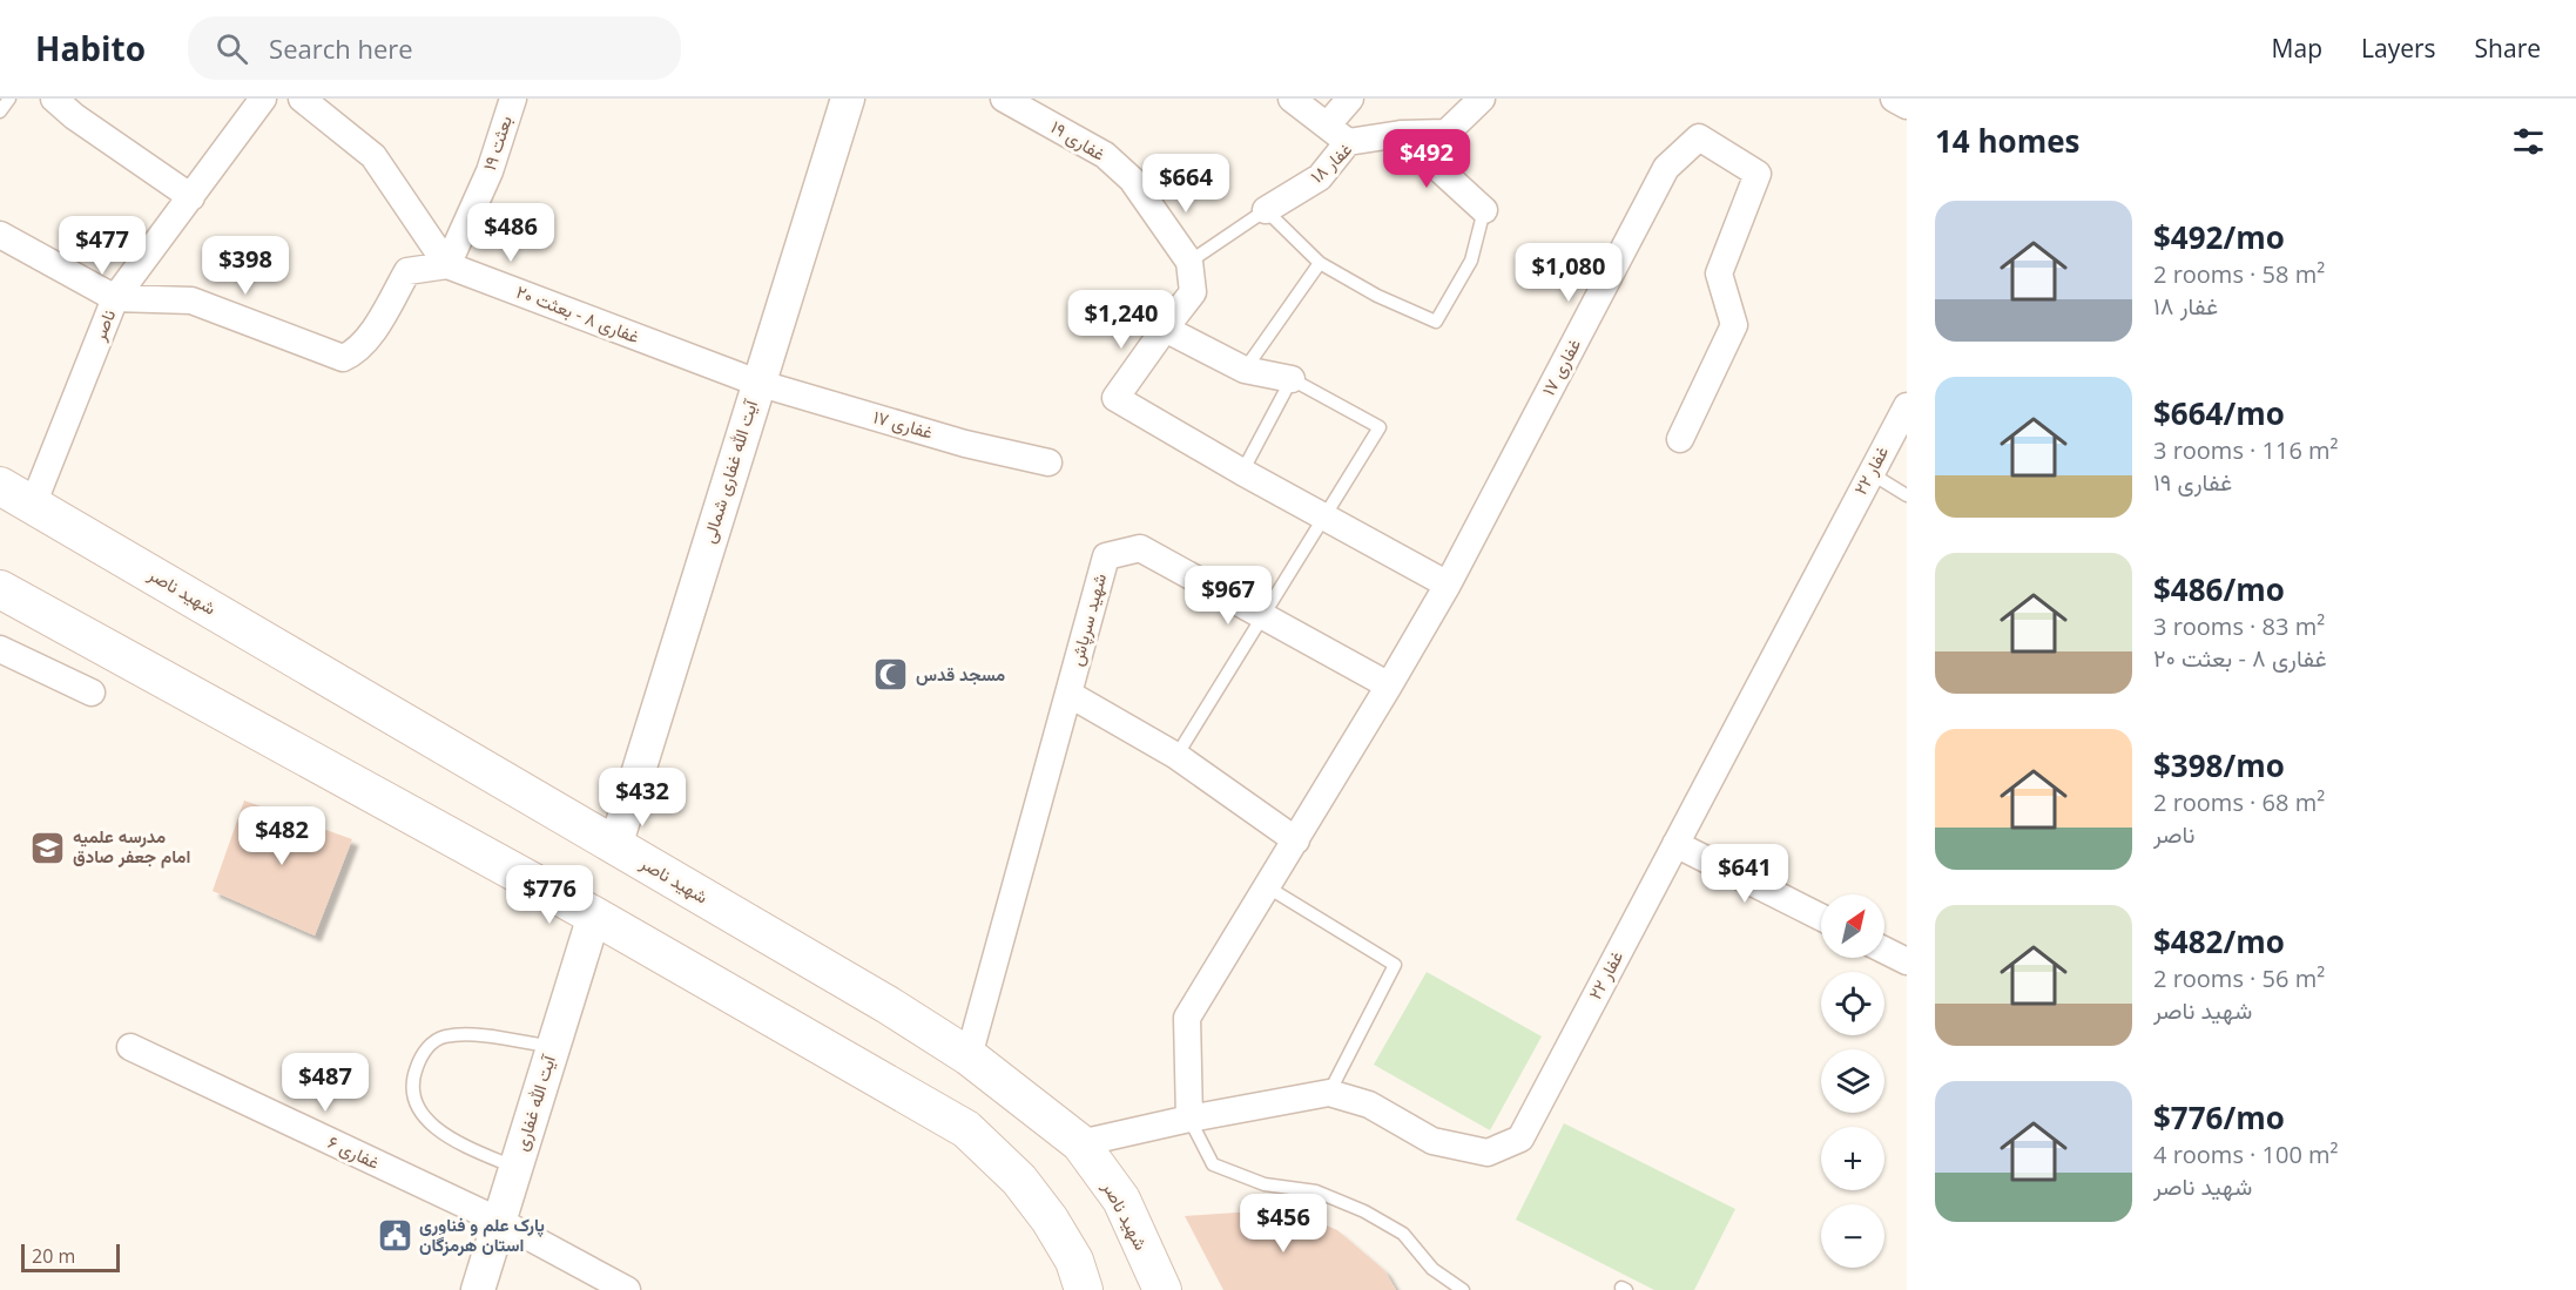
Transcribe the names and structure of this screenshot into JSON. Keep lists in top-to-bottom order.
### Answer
{
  "streets": {
    "main road": ["شهید ناصر"],
    "street": [
      "غفاری ۱۹",
      "بعثت ۱۹",
      "غفار ۱۸",
      "غفاری ۸ - بعثت ۲۰",
      "ناصر",
      "غفاری ۱۷",
      "غفار ۲۲",
      "آیت الله غفاری شمالی",
      "شهید سرپاش",
      "آیت الله غفاری",
      "غفاری ۶"
    ]
  },
  "crossings": [
    ["غفاری ۱۹", "غفار ۱۸"],
    ["بعثت ۱۹", "غفاری ۸ - بعثت ۲۰"],
    ["غفاری ۸ - بعثت ۲۰", "غفاری ۱۷"],
    ["غفاری ۸ - بعثت ۲۰", "آیت الله غفاری شمالی"],
    ["ناصر", "شهید ناصر"],
    ["غفاری ۱۷", "آیت الله غفاری شمالی"],
    ["غفار ۲۲", "شهید ناصر"],
    ["آیت الله غفاری شمالی", "شهید ناصر"],
    ["شهید ناصر", "شهید سرپاش"],
    ["آیت الله غفاری", "غفاری ۶"]
  ],
  "places": {
    "mosque": ["مسجد قدس"],
    "school or university": ["مدرسه علمیه امام جعفر صادق"],
    "public building": ["پارک علم و فناوری استان هرمزگان"]
  },
  "scale_bar": "20 m",
  "north": "top right",
  "page": {
    "header": "Habito",
    "search": "Search here",
    "nav": ["Map", "Layers", "Share"],
    "heading": "14 homes",
    "price": [
      "$492",
      "$664",
      "$486",
      "$477",
      "$398",
      "$1,080",
      "$1,240",
      "$967",
      "$432",
      "$482",
      "$641",
      "$776",
      "$487",
      "$456"
    ],
    "list": [
      {
        "name": "$492/mo",
        "note": "2 rooms · 58 m² · غفار ۱۸"
      },
      {
        "name": "$664/mo",
        "note": "3 rooms · 116 m² · غفاری ۱۹"
      },
      {
        "name": "$486/mo",
        "note": "3 rooms · 83 m² · غفاری ۸ - بعثت ۲۰"
      },
      {
        "name": "$398/mo",
        "note": "2 rooms · 68 m² · ناصر"
      },
      {
        "name": "$482/mo",
        "note": "2 rooms · 56 m² · شهید ناصر"
      },
      {
        "name": "$776/mo",
        "note": "4 rooms · 100 m² · شهید ناصر"
      }
    ],
    "map_buttons": ["+", "−"],
    "scale": "20 m"
  }
}
